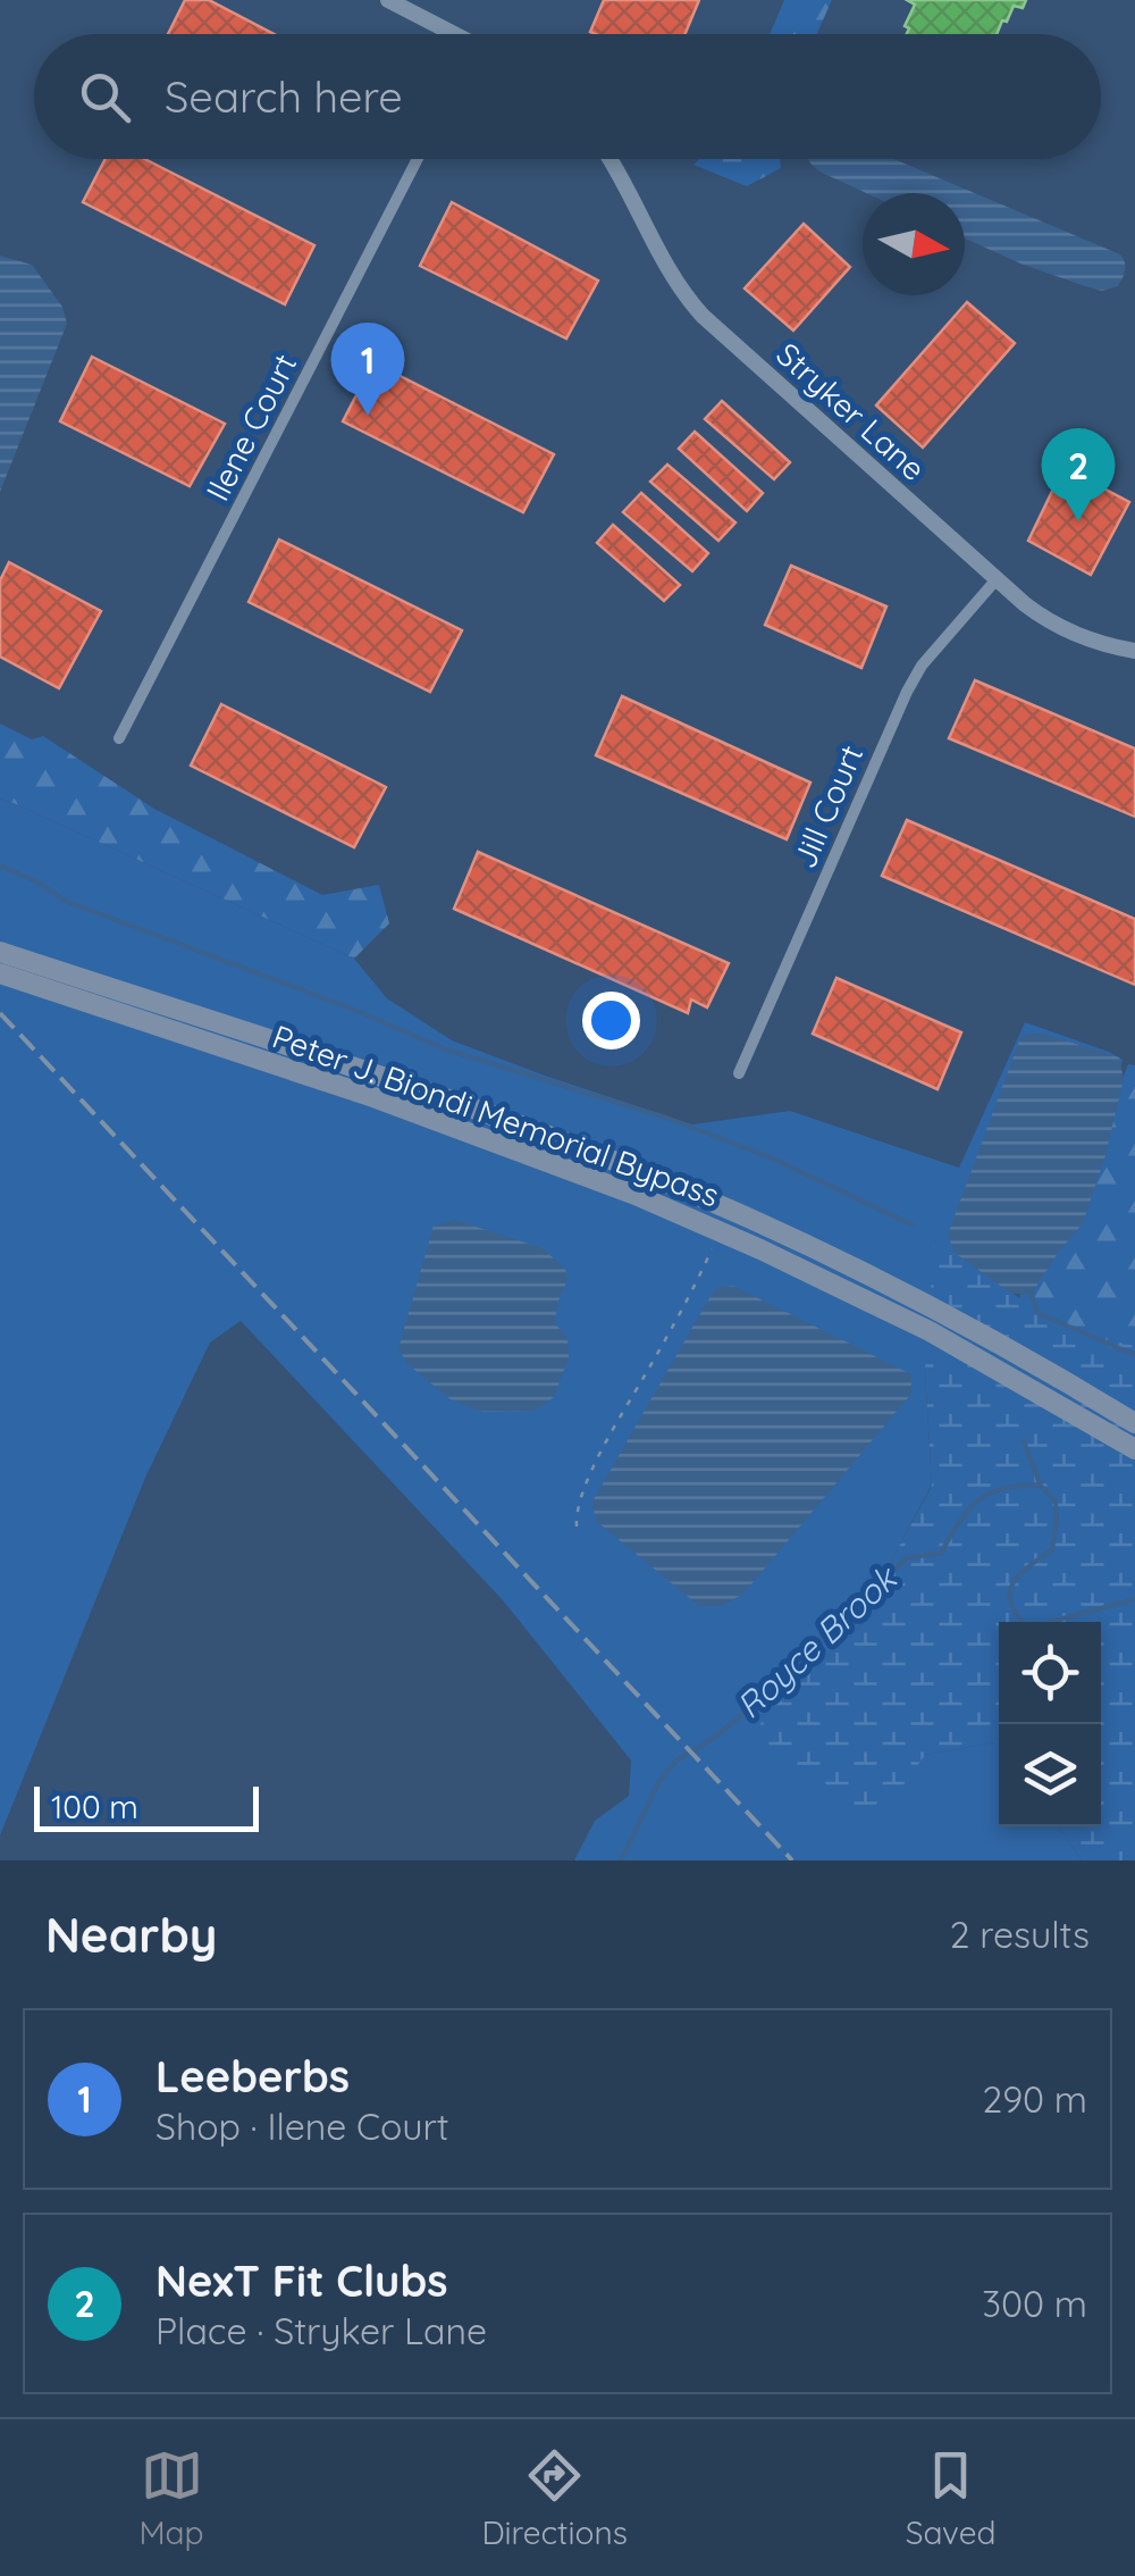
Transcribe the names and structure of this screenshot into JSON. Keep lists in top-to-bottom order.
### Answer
{
  "streets": {
    "highway": ["Peter J. Biondi Memorial Bypass"],
    "street": ["Stryker Lane", "Ilene Court", "Jill Court"]
  },
  "crossings": [
    ["Stryker Lane", "Jill Court"]
  ],
  "water": ["Royce Brook"],
  "scale_bar": "100 m",
  "north": "right",
  "page": {
    "search": "Search here",
    "pins": ["1", "2"],
    "scale": "100 m",
    "heading": ["Nearby", "2 results"],
    "list": [
      {
        "mark": "1",
        "name": "Leeberbs",
        "note": "Shop · Ilene Court",
        "value": "290 m"
      },
      {
        "mark": "2",
        "name": "NexT Fit Clubs",
        "note": "Place · Stryker Lane",
        "value": "300 m"
      }
    ],
    "nav": ["Map", "Directions", "Saved"]
  }
}
